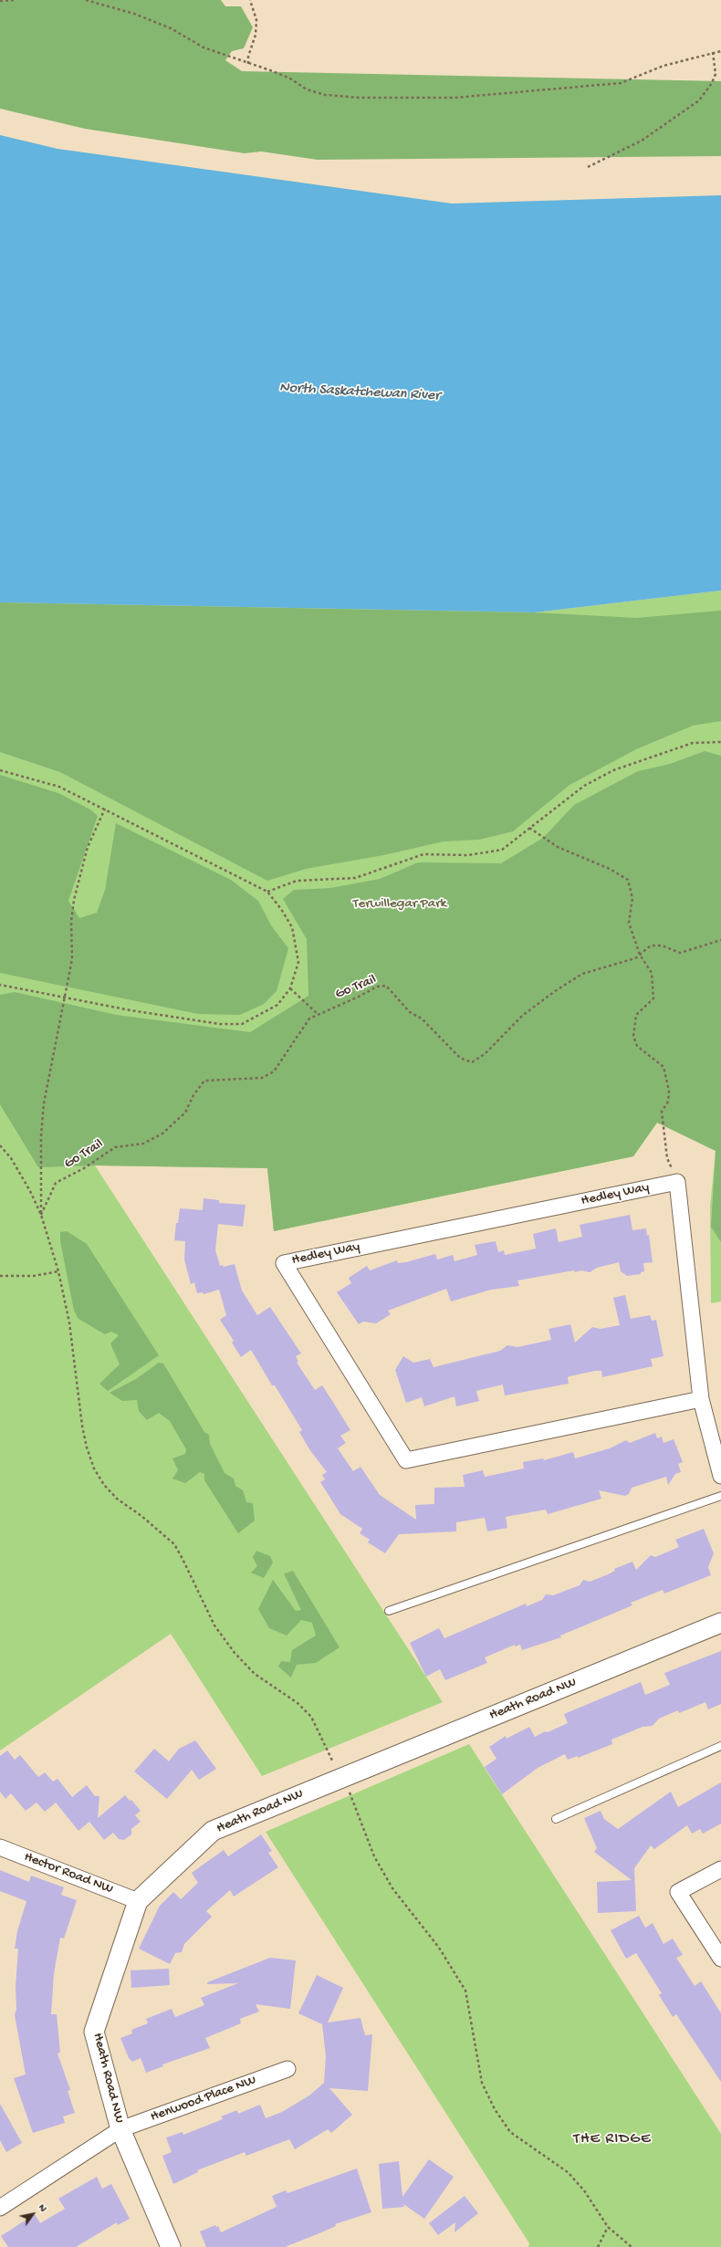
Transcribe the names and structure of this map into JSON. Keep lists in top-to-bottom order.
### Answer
{
  "streets": {
    "street": [
      "Hedley Way",
      "Heath Road NW",
      "Hector Road NW",
      "Henwood Place NW"
    ],
    "path": ["Go Trail"]
  },
  "crossings": [
    ["Heath Road NW", "Hector Road NW"],
    ["Heath Road NW", "Henwood Place NW"]
  ],
  "districts": ["THE RIDGE"],
  "water": ["North Saskatchewan River"],
  "parks": ["Terwillegar Park"],
  "north": "top right"
}
